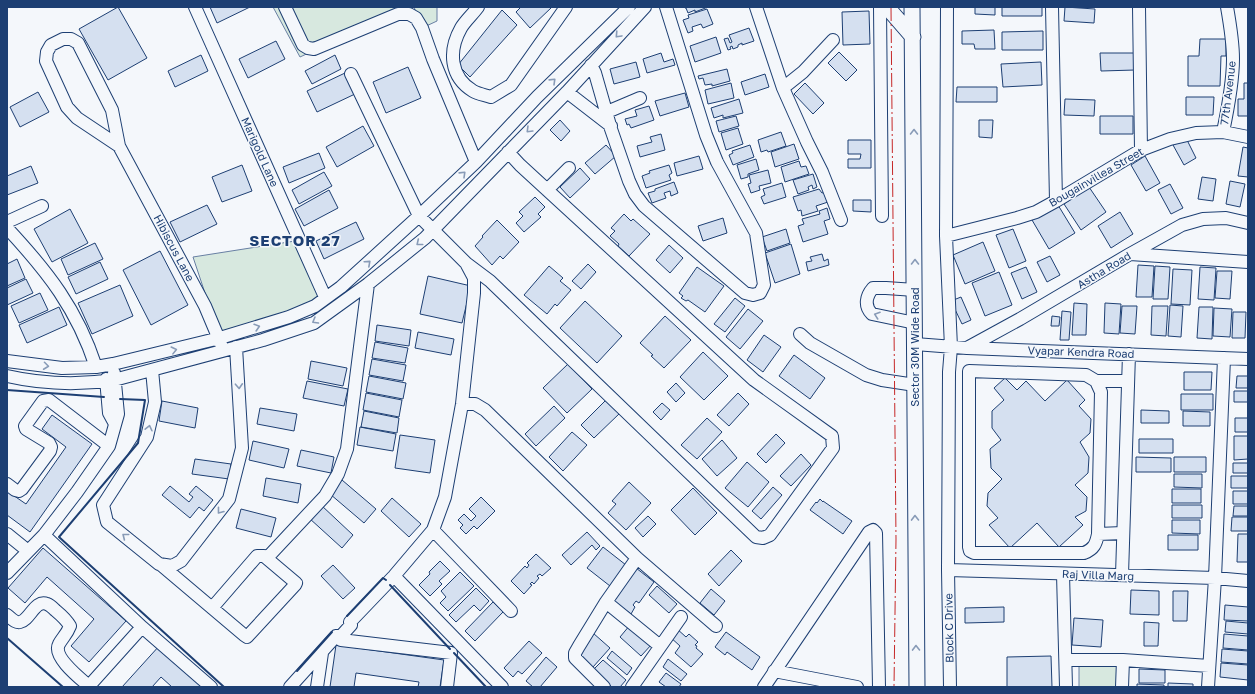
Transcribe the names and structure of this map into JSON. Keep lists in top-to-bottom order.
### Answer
{
  "streets": {
    "main road": ["Sector 30M Wide Road"],
    "street": [
      "77th Avenue",
      "Marigold Lane",
      "Bougainvillea Street",
      "Hibiscus Lane",
      "Astha Road",
      "Vyapar Kendra Road",
      "Raj Villa Marg",
      "Block C Drive"
    ]
  },
  "crossings": [
    ["77th Avenue", "Bougainvillea Street"],
    ["Bougainvillea Street", "Block C Drive"],
    ["Astha Road", "Vyapar Kendra Road"],
    ["Sector 30M Wide Road", "Vyapar Kendra Road"],
    ["Vyapar Kendra Road", "Block C Drive"],
    ["Raj Villa Marg", "Block C Drive"]
  ],
  "one_way": ["Sector 30M Wide Road"],
  "districts": ["SECTOR 27"]
}
